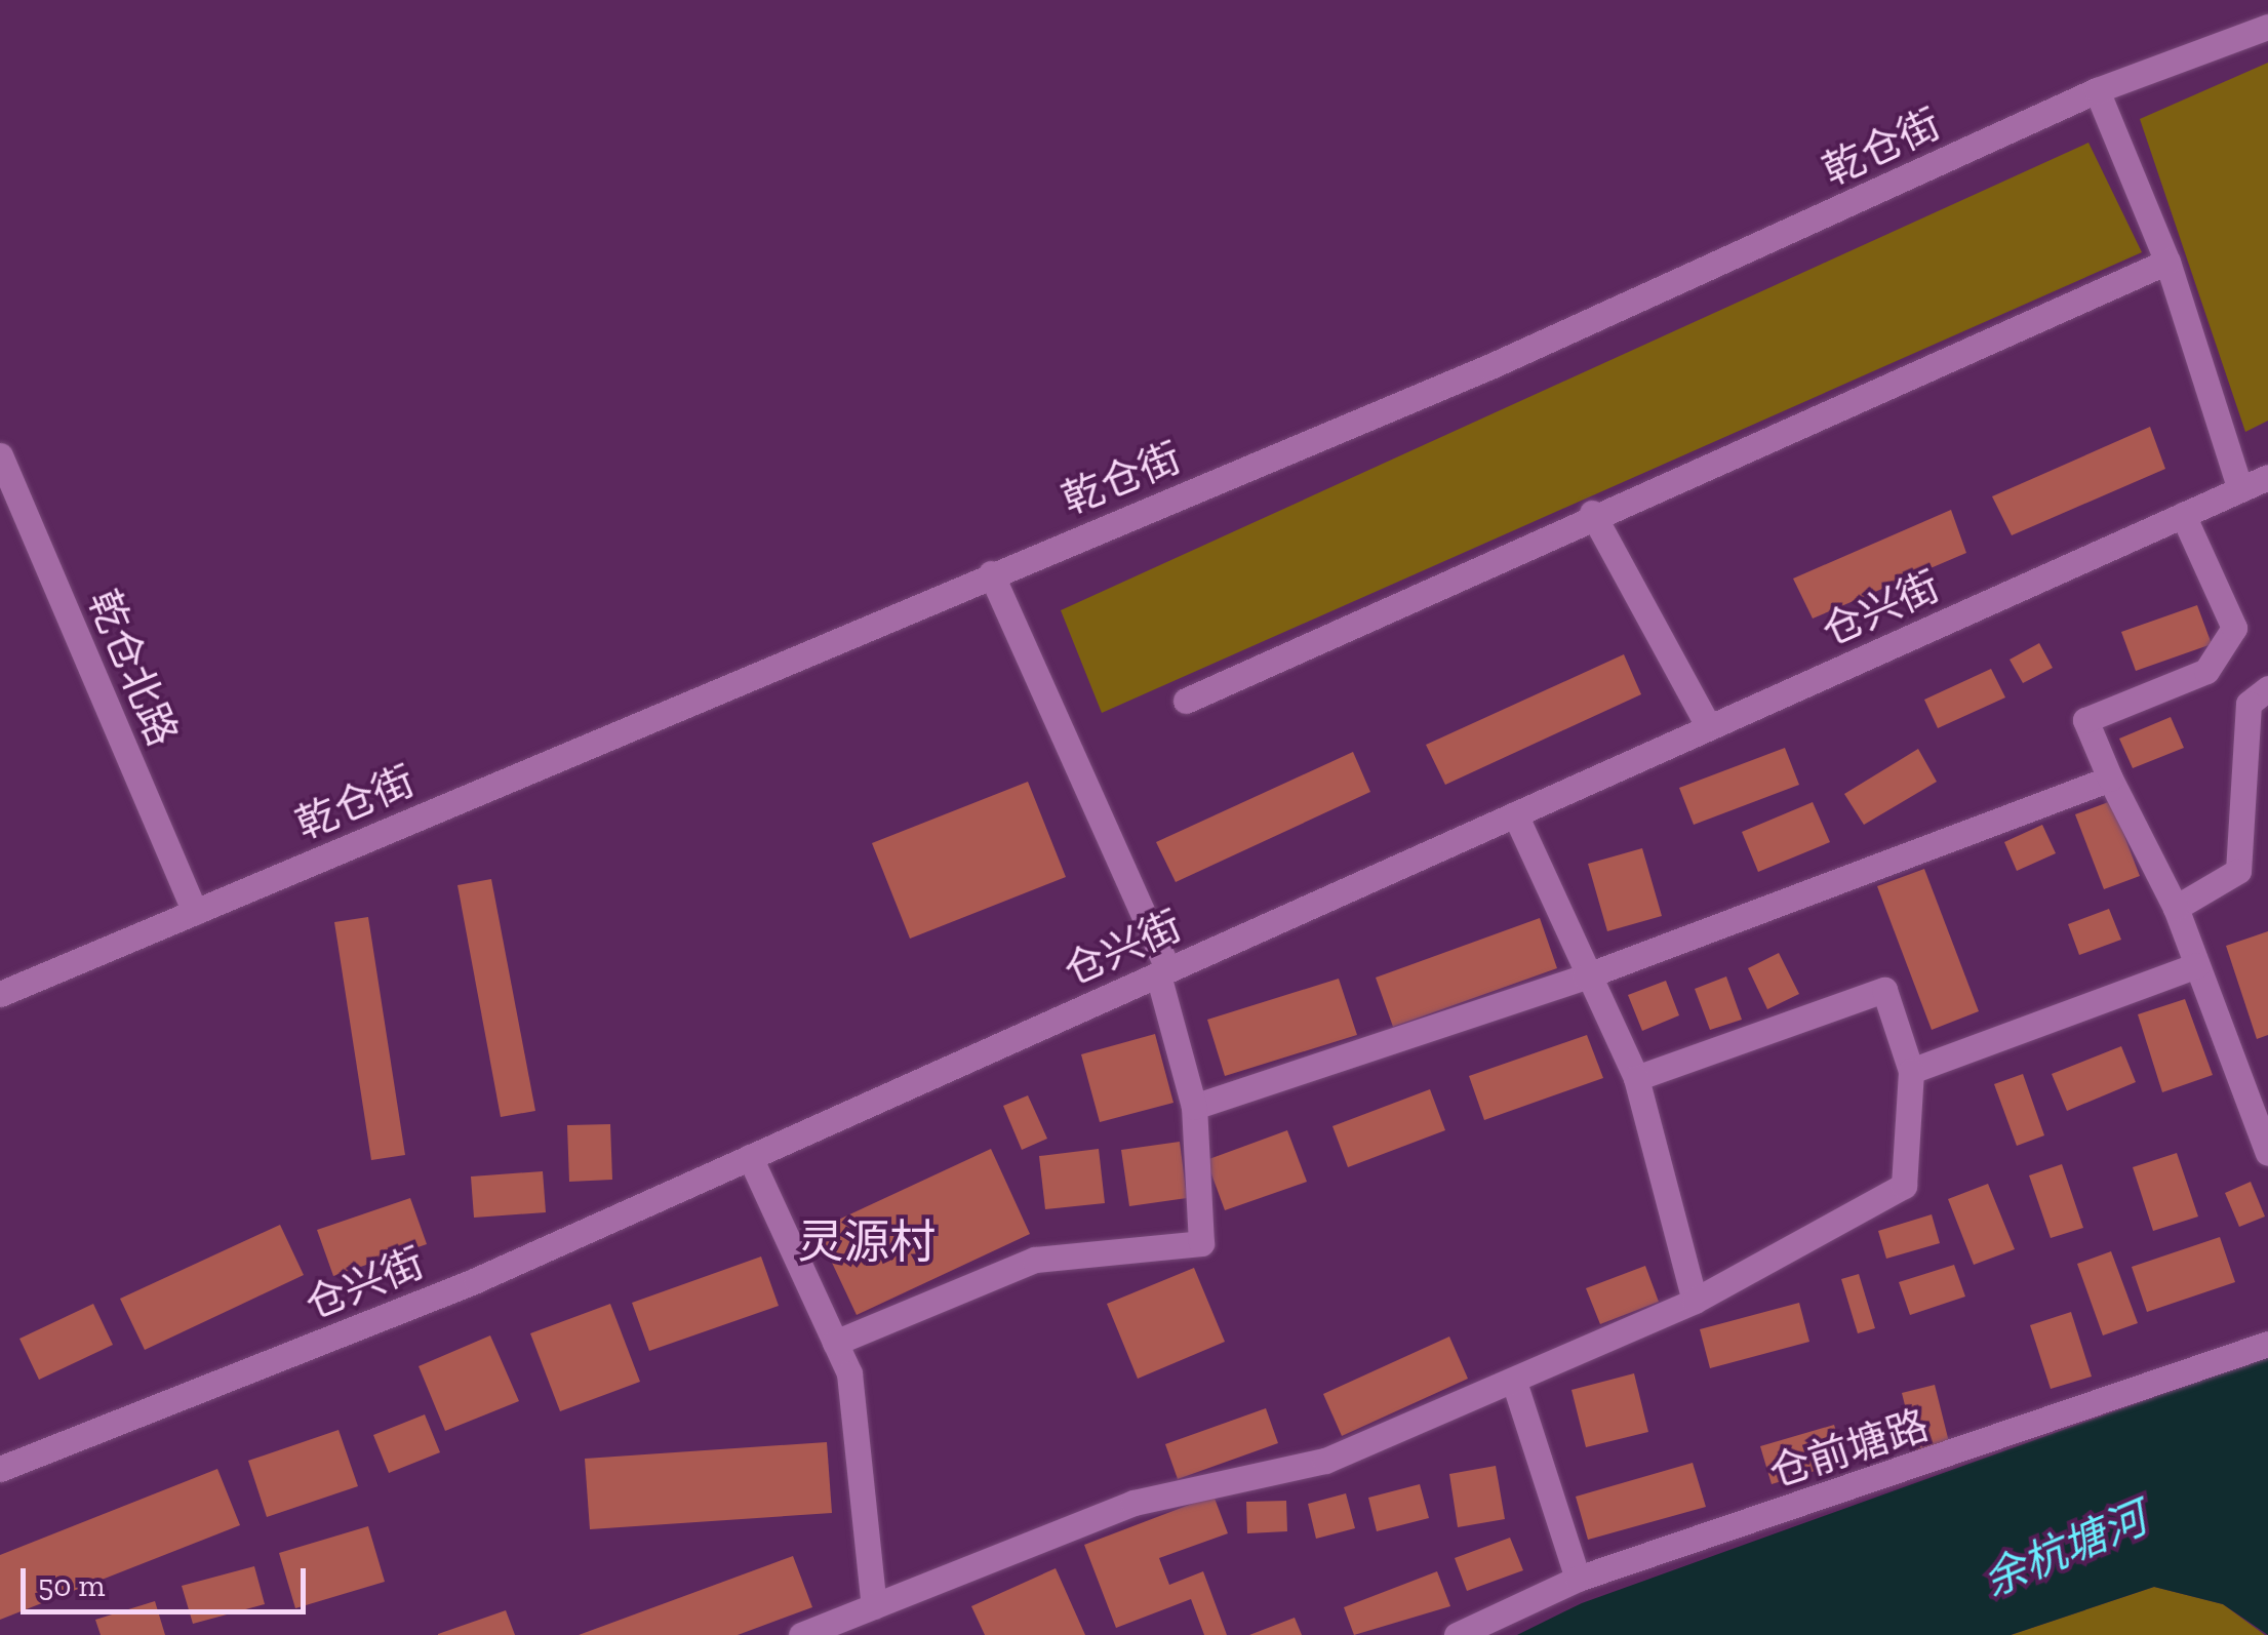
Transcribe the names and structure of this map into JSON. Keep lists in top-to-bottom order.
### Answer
{
  "streets": {
    "street": [
      "乾仓街",
      "仓兴街",
      "乾仓北路",
      "仓前塘路"
    ]
  },
  "crossings": [
    ["乾仓街", "乾仓北路"]
  ],
  "districts": ["灵源村"],
  "water": ["余杭塘河"],
  "scale_bar": "50 m"
}
